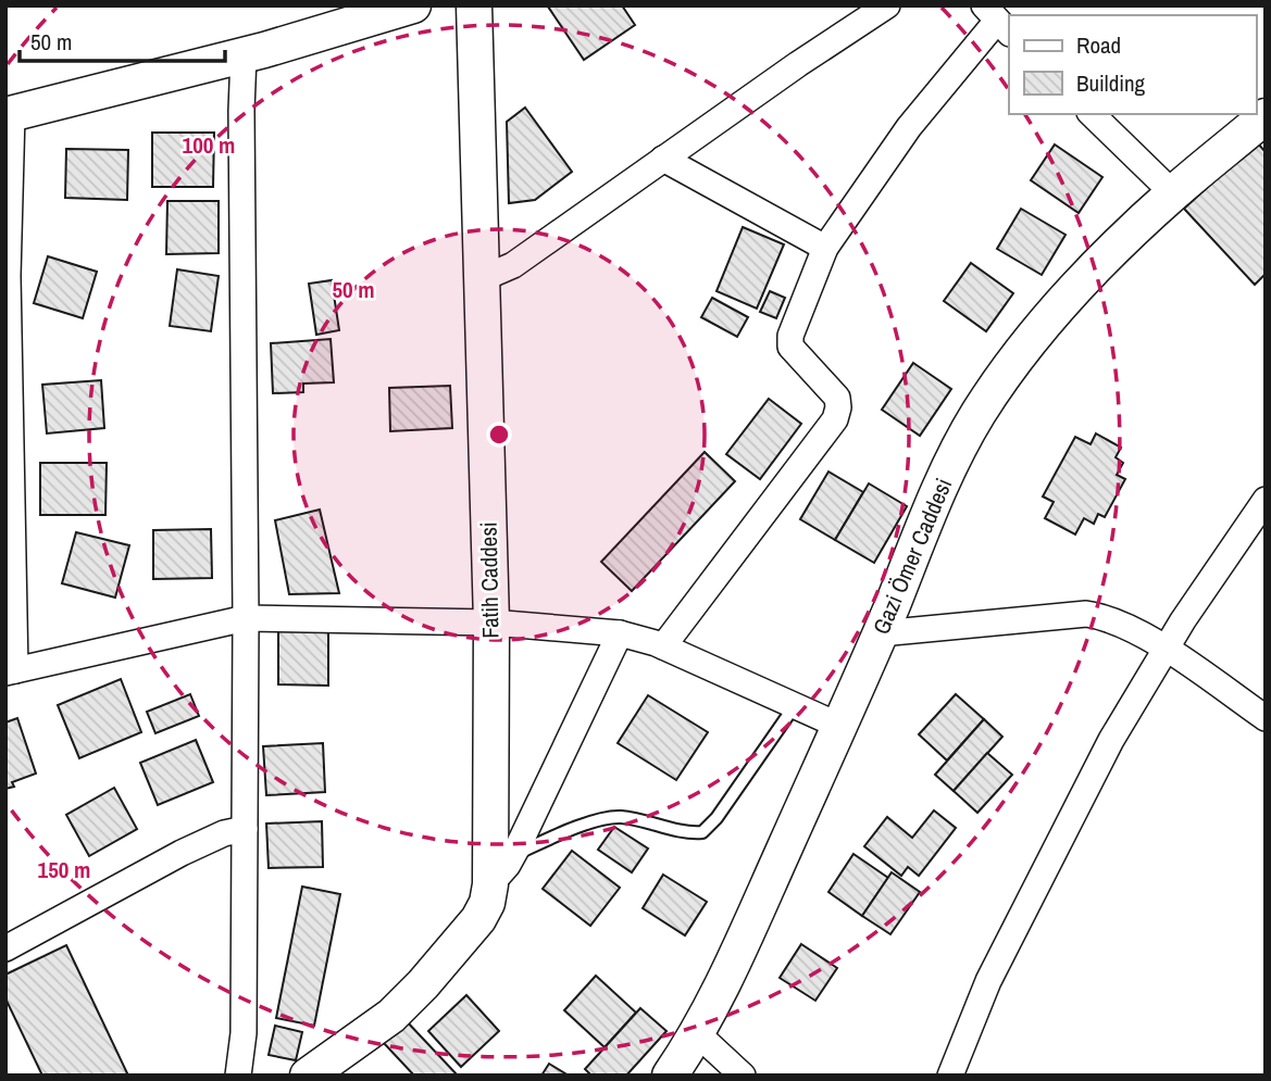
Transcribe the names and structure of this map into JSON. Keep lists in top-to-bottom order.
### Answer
{
  "streets": {
    "street": ["Gazi Ömer Caddesi", "Fatih Caddesi"]
  },
  "legend": ["Road", "Building"],
  "scale_bar": "50 m",
  "rings": ["100 m", "50 m", "150 m"]
}
